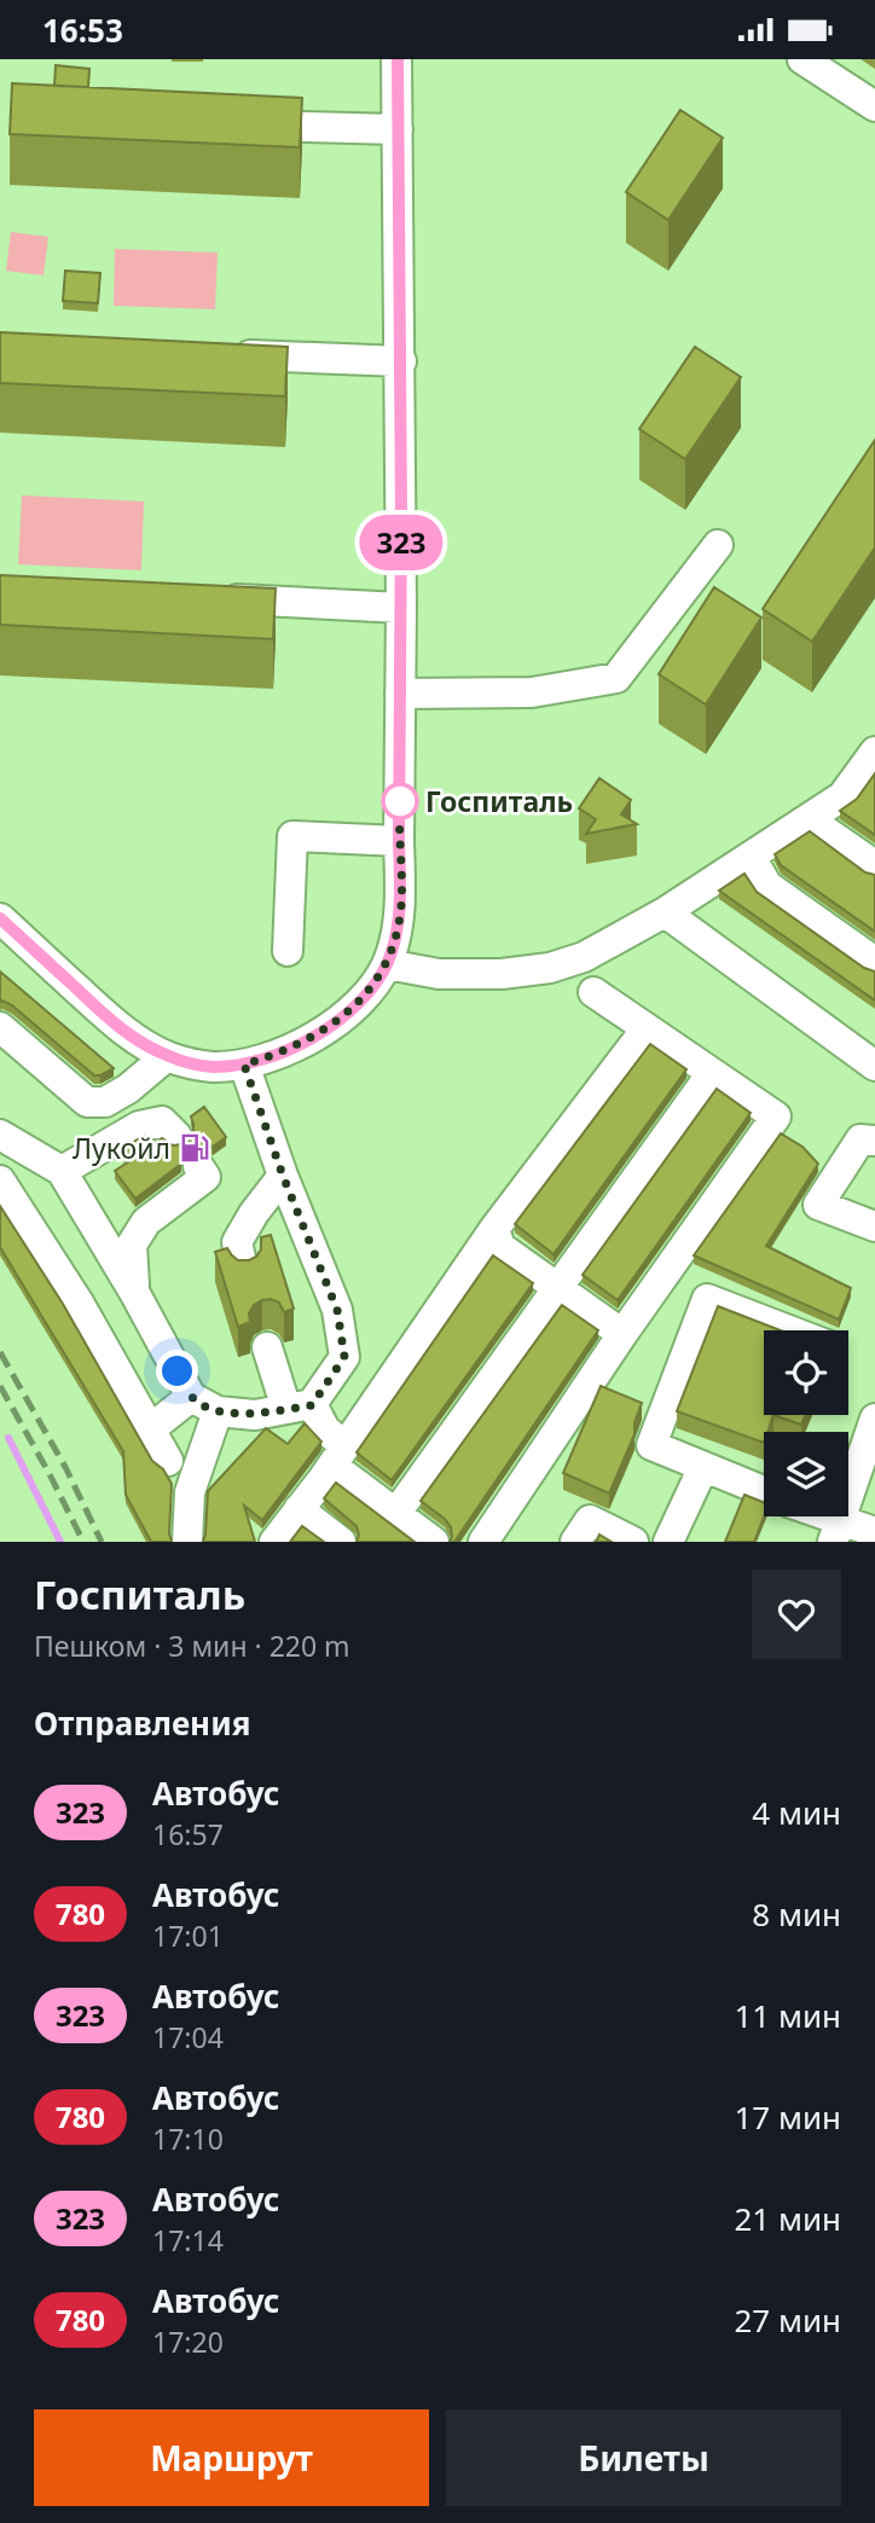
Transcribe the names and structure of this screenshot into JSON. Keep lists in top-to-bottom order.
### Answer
{
  "places": {
    "other": ["Госпиталь"],
    "fuel station": ["Лукойл"]
  },
  "lines": ["bus line 323"],
  "page": {
    "status": "16:53",
    "on_map": "323",
    "heading": [
      ["Госпиталь", "Пешком · 3 мин · 220 m"],
      "Отправления"
    ],
    "list": [
      {
        "mark": "323",
        "name": "Автобус",
        "note": "16:57",
        "value": "4 мин"
      },
      {
        "mark": "780",
        "name": "Автобус",
        "note": "17:01",
        "value": "8 мин"
      },
      {
        "mark": "323",
        "name": "Автобус",
        "note": "17:04",
        "value": "11 мин"
      },
      {
        "mark": "780",
        "name": "Автобус",
        "note": "17:10",
        "value": "17 мин"
      },
      {
        "mark": "323",
        "name": "Автобус",
        "note": "17:14",
        "value": "21 мин"
      },
      {
        "mark": "780",
        "name": "Автобус",
        "note": "17:20",
        "value": "27 мин"
      }
    ],
    "buttons": ["Маршрут", "Билеты"]
  }
}
